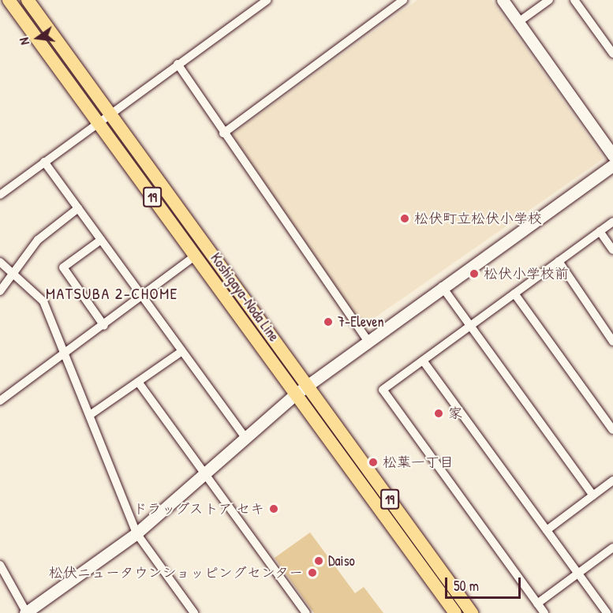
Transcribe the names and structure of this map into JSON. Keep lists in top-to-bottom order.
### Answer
{
  "streets": {
    "main road": ["19", "Koshigaya-Noda Line"]
  },
  "districts": ["MATSUBA 2-CHOME"],
  "places": [
    "松伏町立松伏小学校",
    "松伏小学校前",
    "7-Eleven",
    "家",
    "松葉一丁目",
    "ドラッグストア セキ",
    "Daiso",
    "松伏ニュータウンショッピングセンター"
  ],
  "scale_bar": "50 m",
  "north": "left"
}
